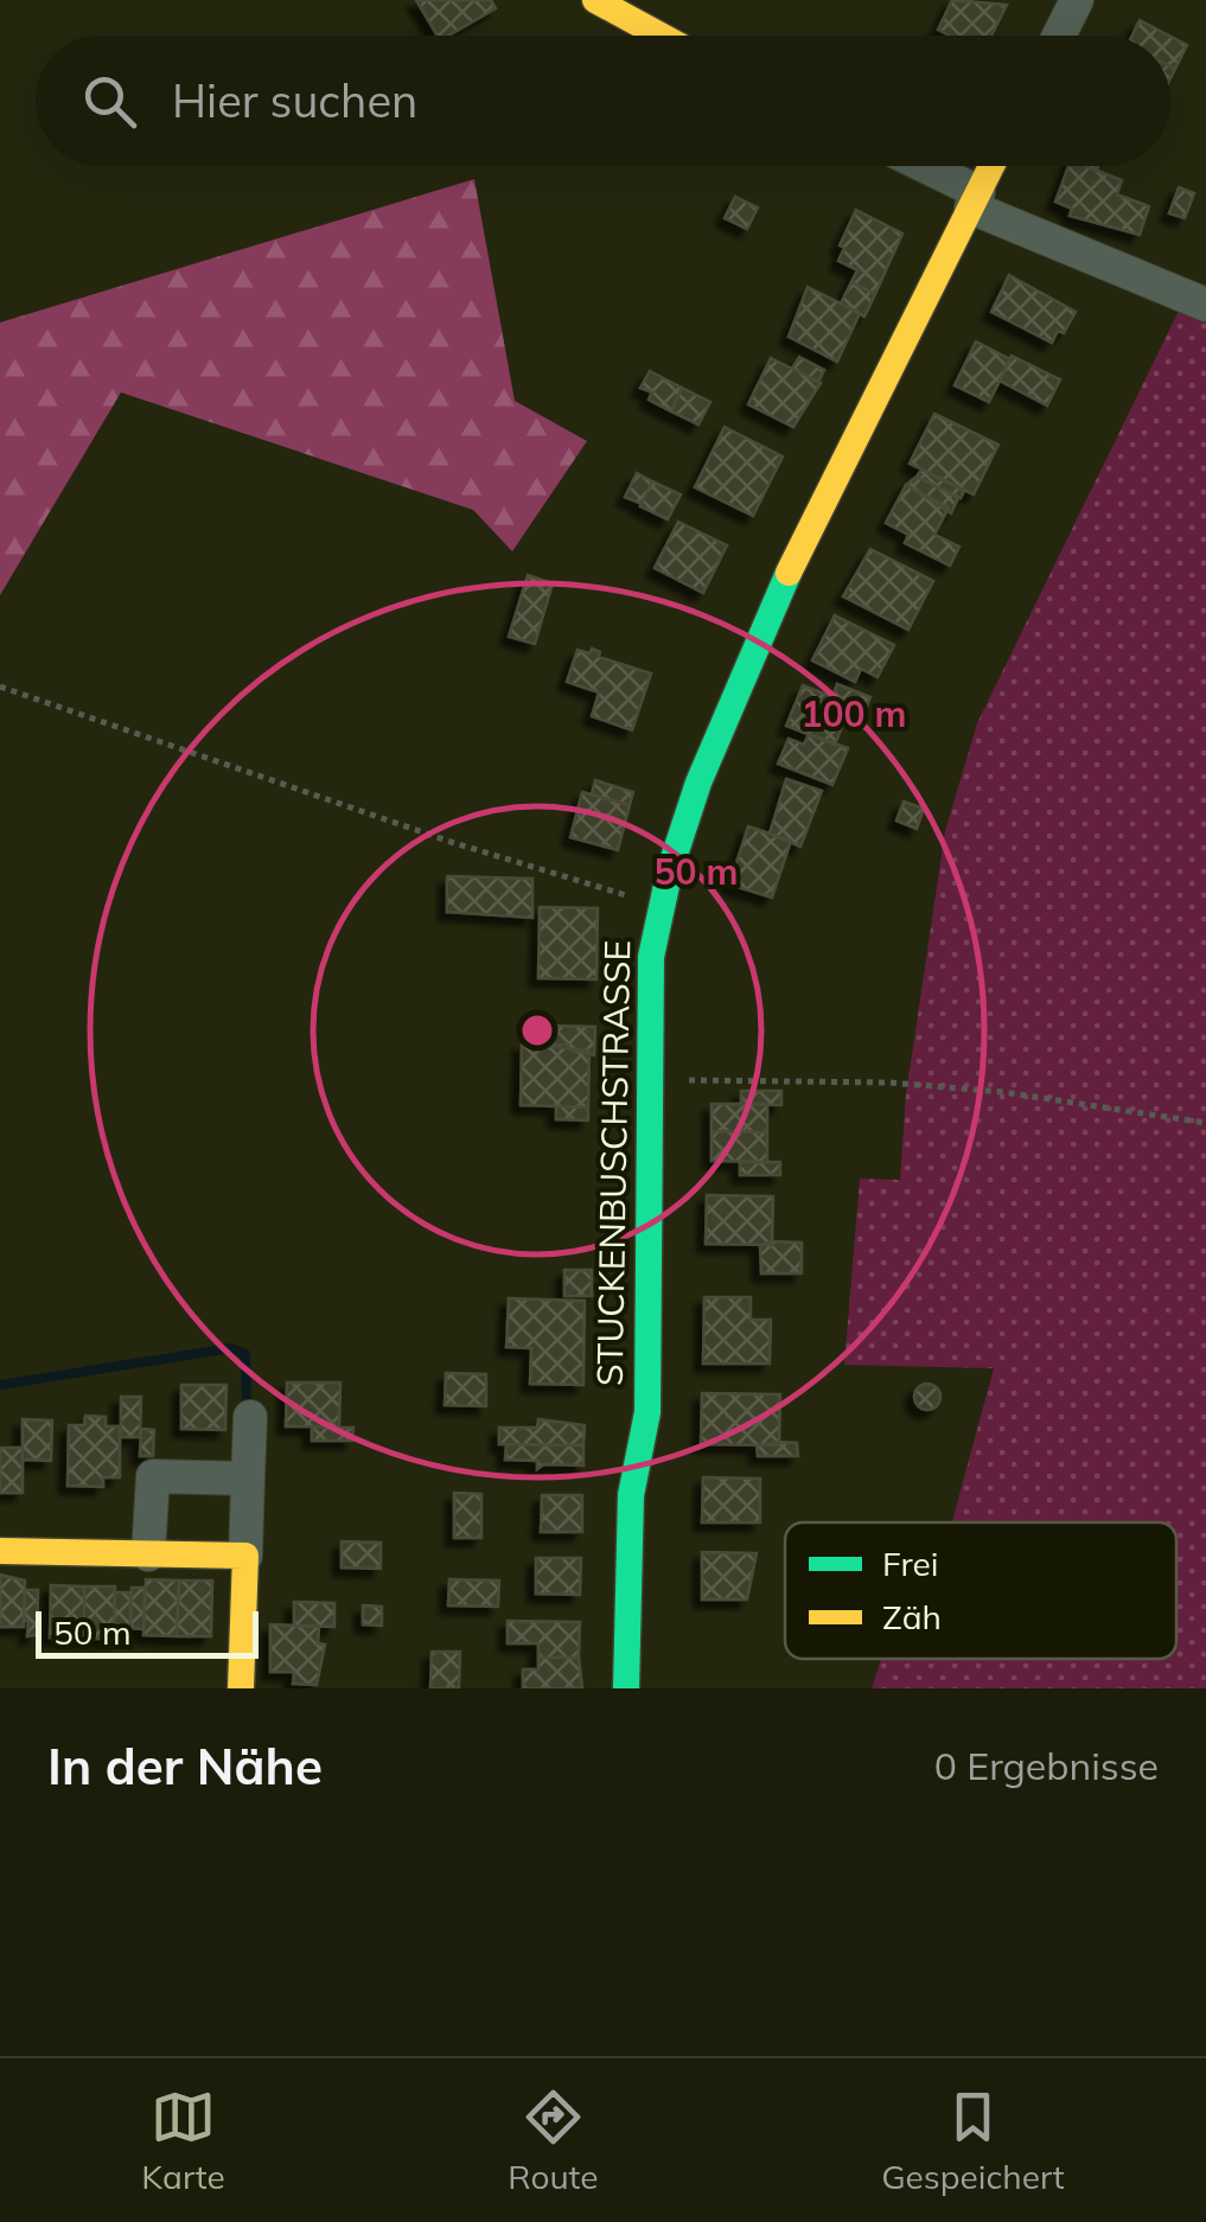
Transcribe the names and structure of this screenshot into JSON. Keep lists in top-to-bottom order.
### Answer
{
  "streets": {
    "street": ["STUCKENBUSCHSTRASSE"]
  },
  "legend": ["Frei", "Zäh"],
  "scale_bar": "50 m",
  "page": {
    "search": "Hier suchen",
    "scale": "50 m",
    "heading": ["In der Nähe", "0 Ergebnisse"],
    "nav": ["Karte", "Route", "Gespeichert"]
  },
  "rings": ["100 m", "50 m"]
}
